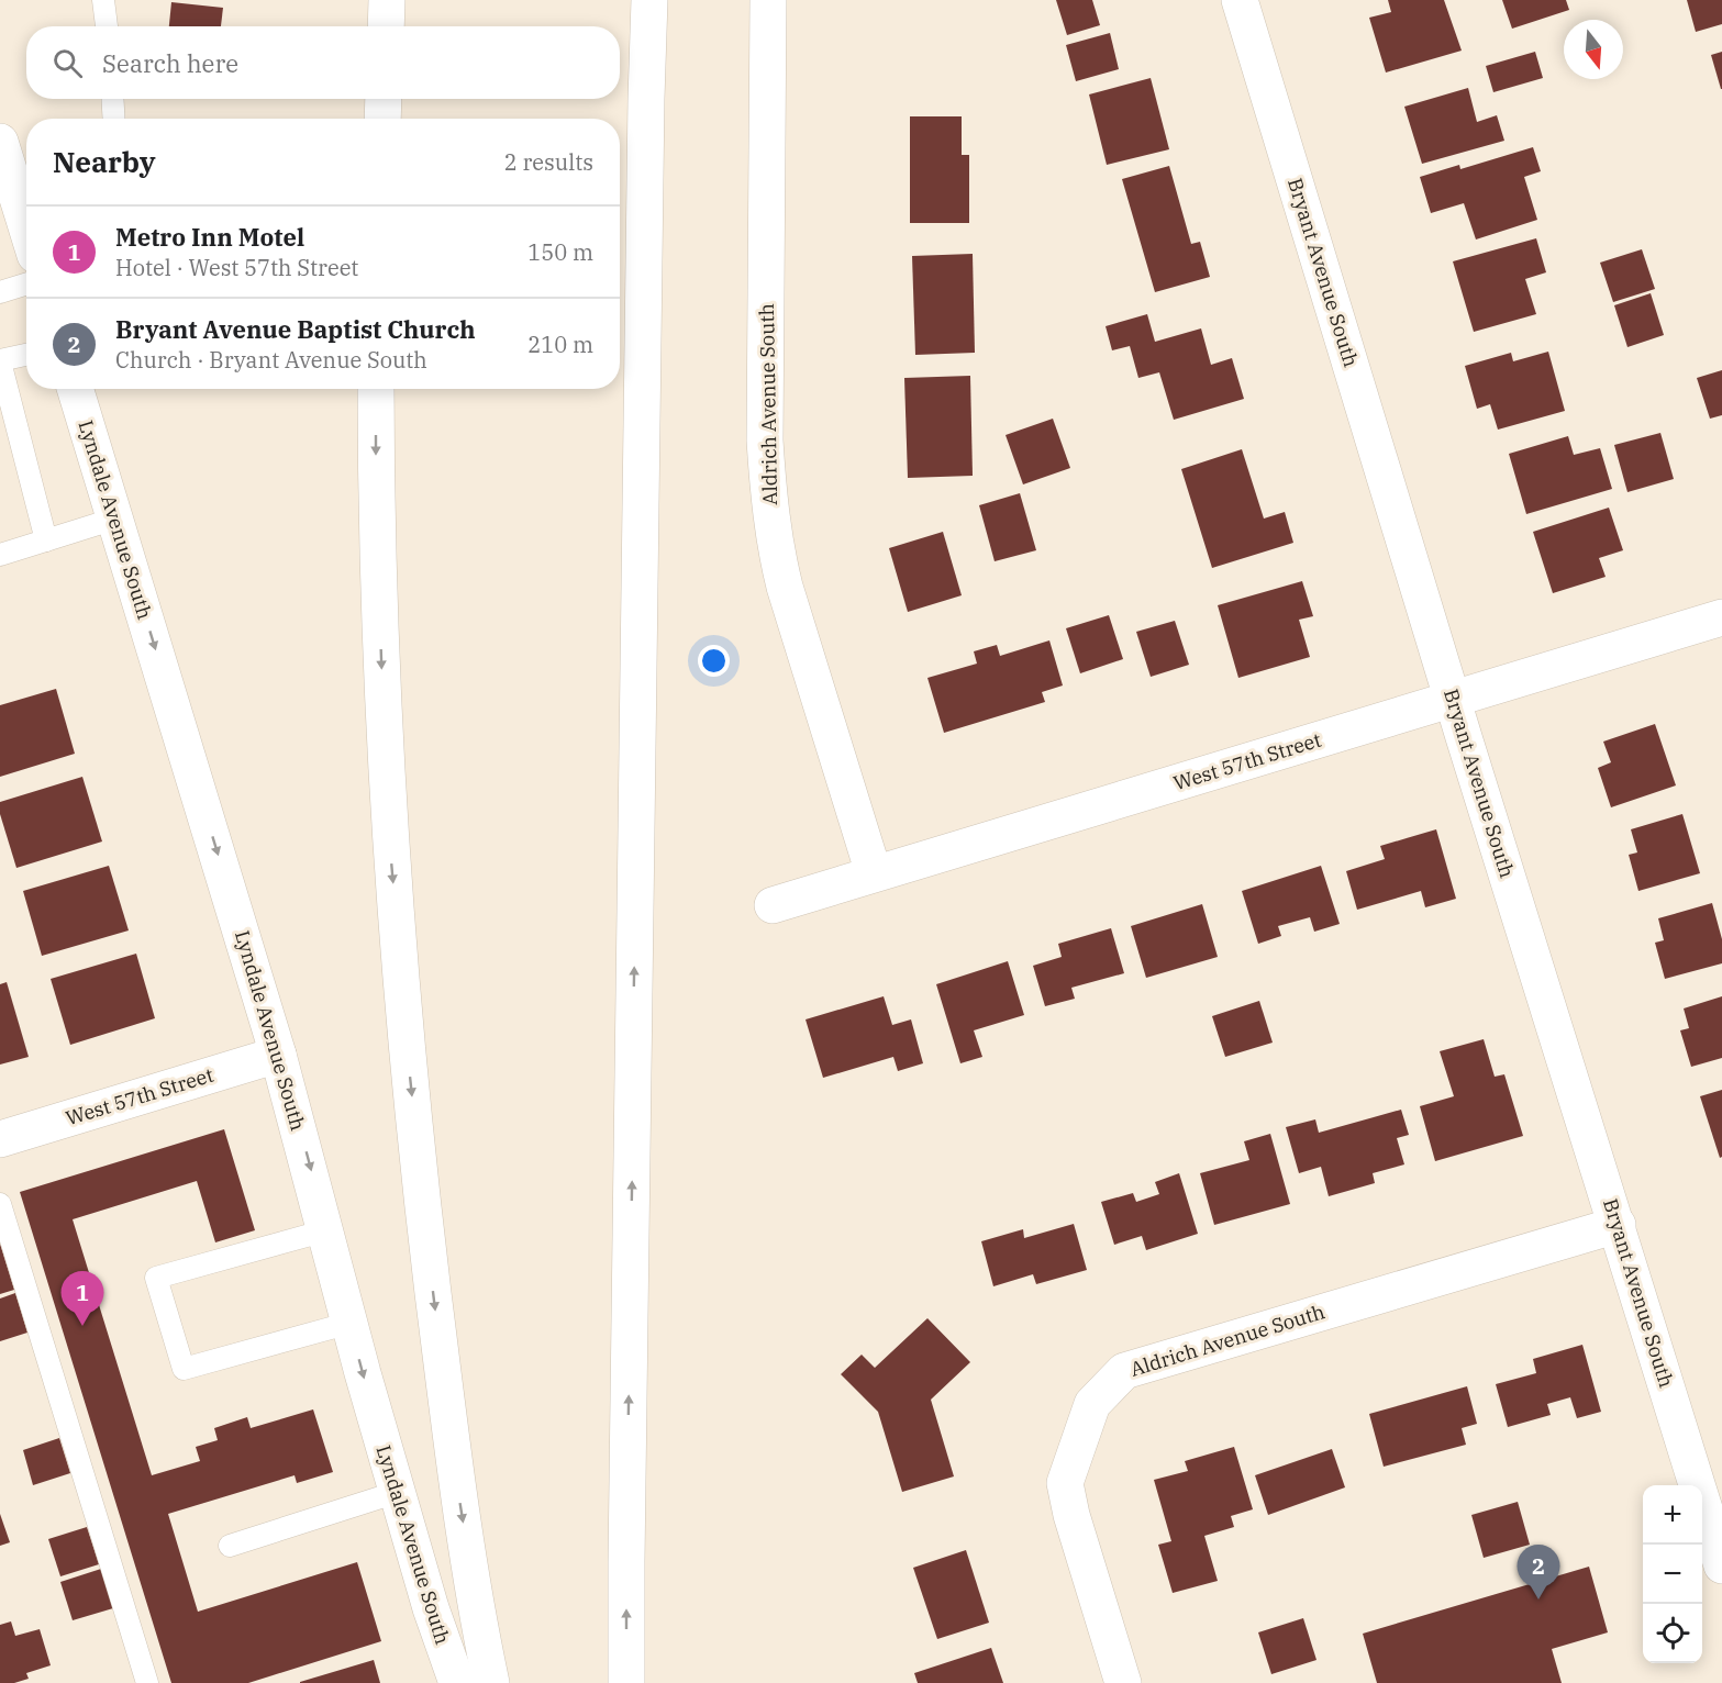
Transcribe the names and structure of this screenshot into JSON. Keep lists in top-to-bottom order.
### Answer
{
  "streets": {
    "main road": [
      "Bryant Avenue South",
      "Aldrich Avenue South",
      "Lyndale Avenue South",
      "West 57th Street"
    ]
  },
  "crossings": [
    ["Bryant Avenue South", "Aldrich Avenue South"],
    ["Bryant Avenue South", "West 57th Street"],
    ["Aldrich Avenue South", "West 57th Street"],
    ["Lyndale Avenue South", "West 57th Street"]
  ],
  "north": "bottom",
  "page": {
    "search": "Search here",
    "heading": ["Nearby", "2 results"],
    "list": [
      {
        "mark": "1",
        "name": "Metro Inn Motel",
        "note": "Hotel · West 57th Street",
        "value": "150 m"
      },
      {
        "mark": "2",
        "name": "Bryant Avenue Baptist Church",
        "note": "Church · Bryant Avenue South",
        "value": "210 m"
      }
    ],
    "pins": ["1", "2"],
    "map_buttons": ["+", "−"]
  }
}
